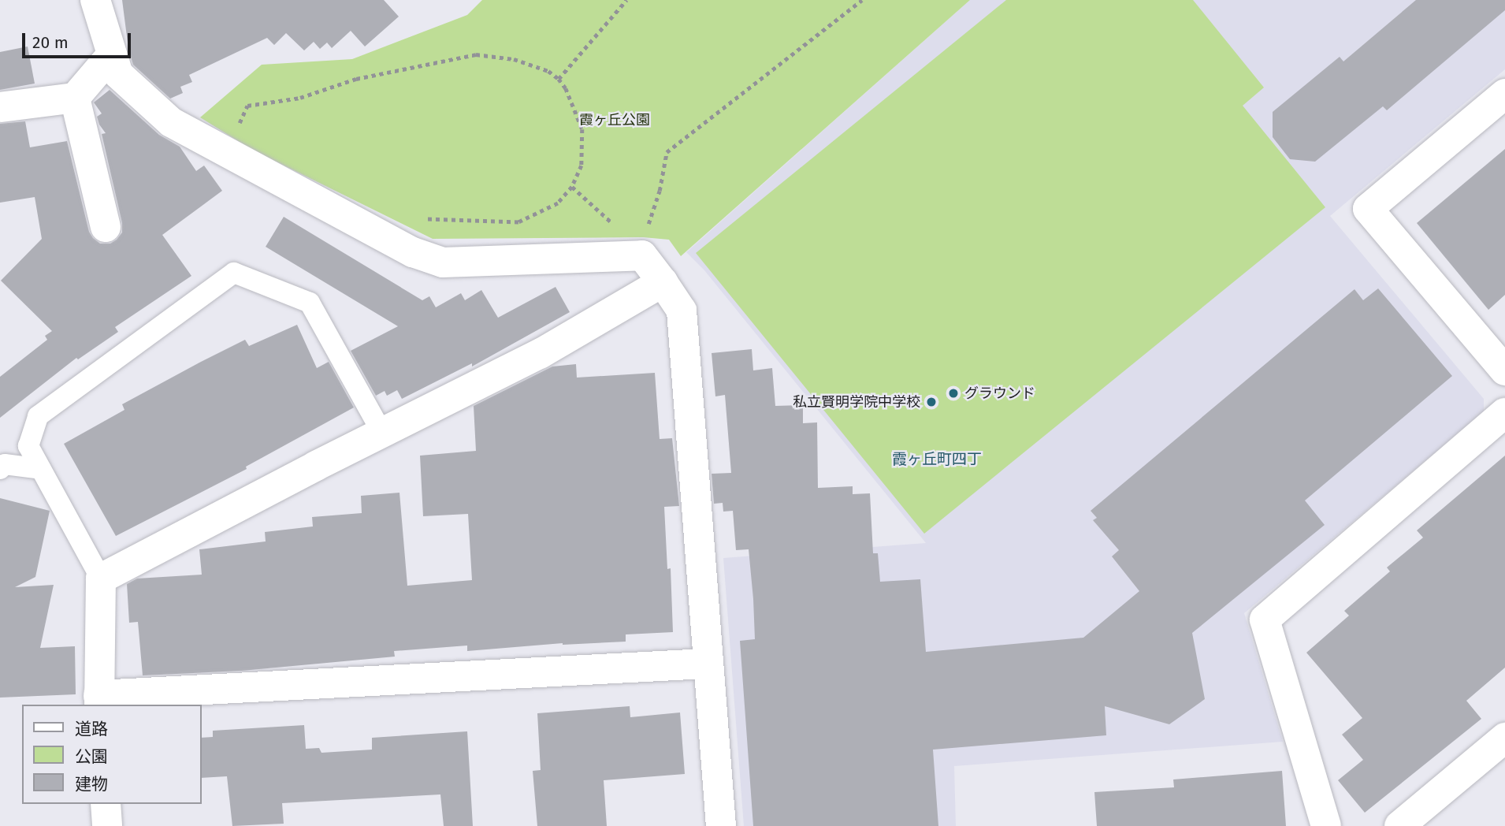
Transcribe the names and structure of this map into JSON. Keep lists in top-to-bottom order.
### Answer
{
  "districts": ["霞ヶ丘町四丁"],
  "parks": ["霞ヶ丘公園"],
  "places": ["グラウンド", "私立賢明学院中学校"],
  "legend": ["道路", "公園", "建物"],
  "scale_bar": "20 m"
}
